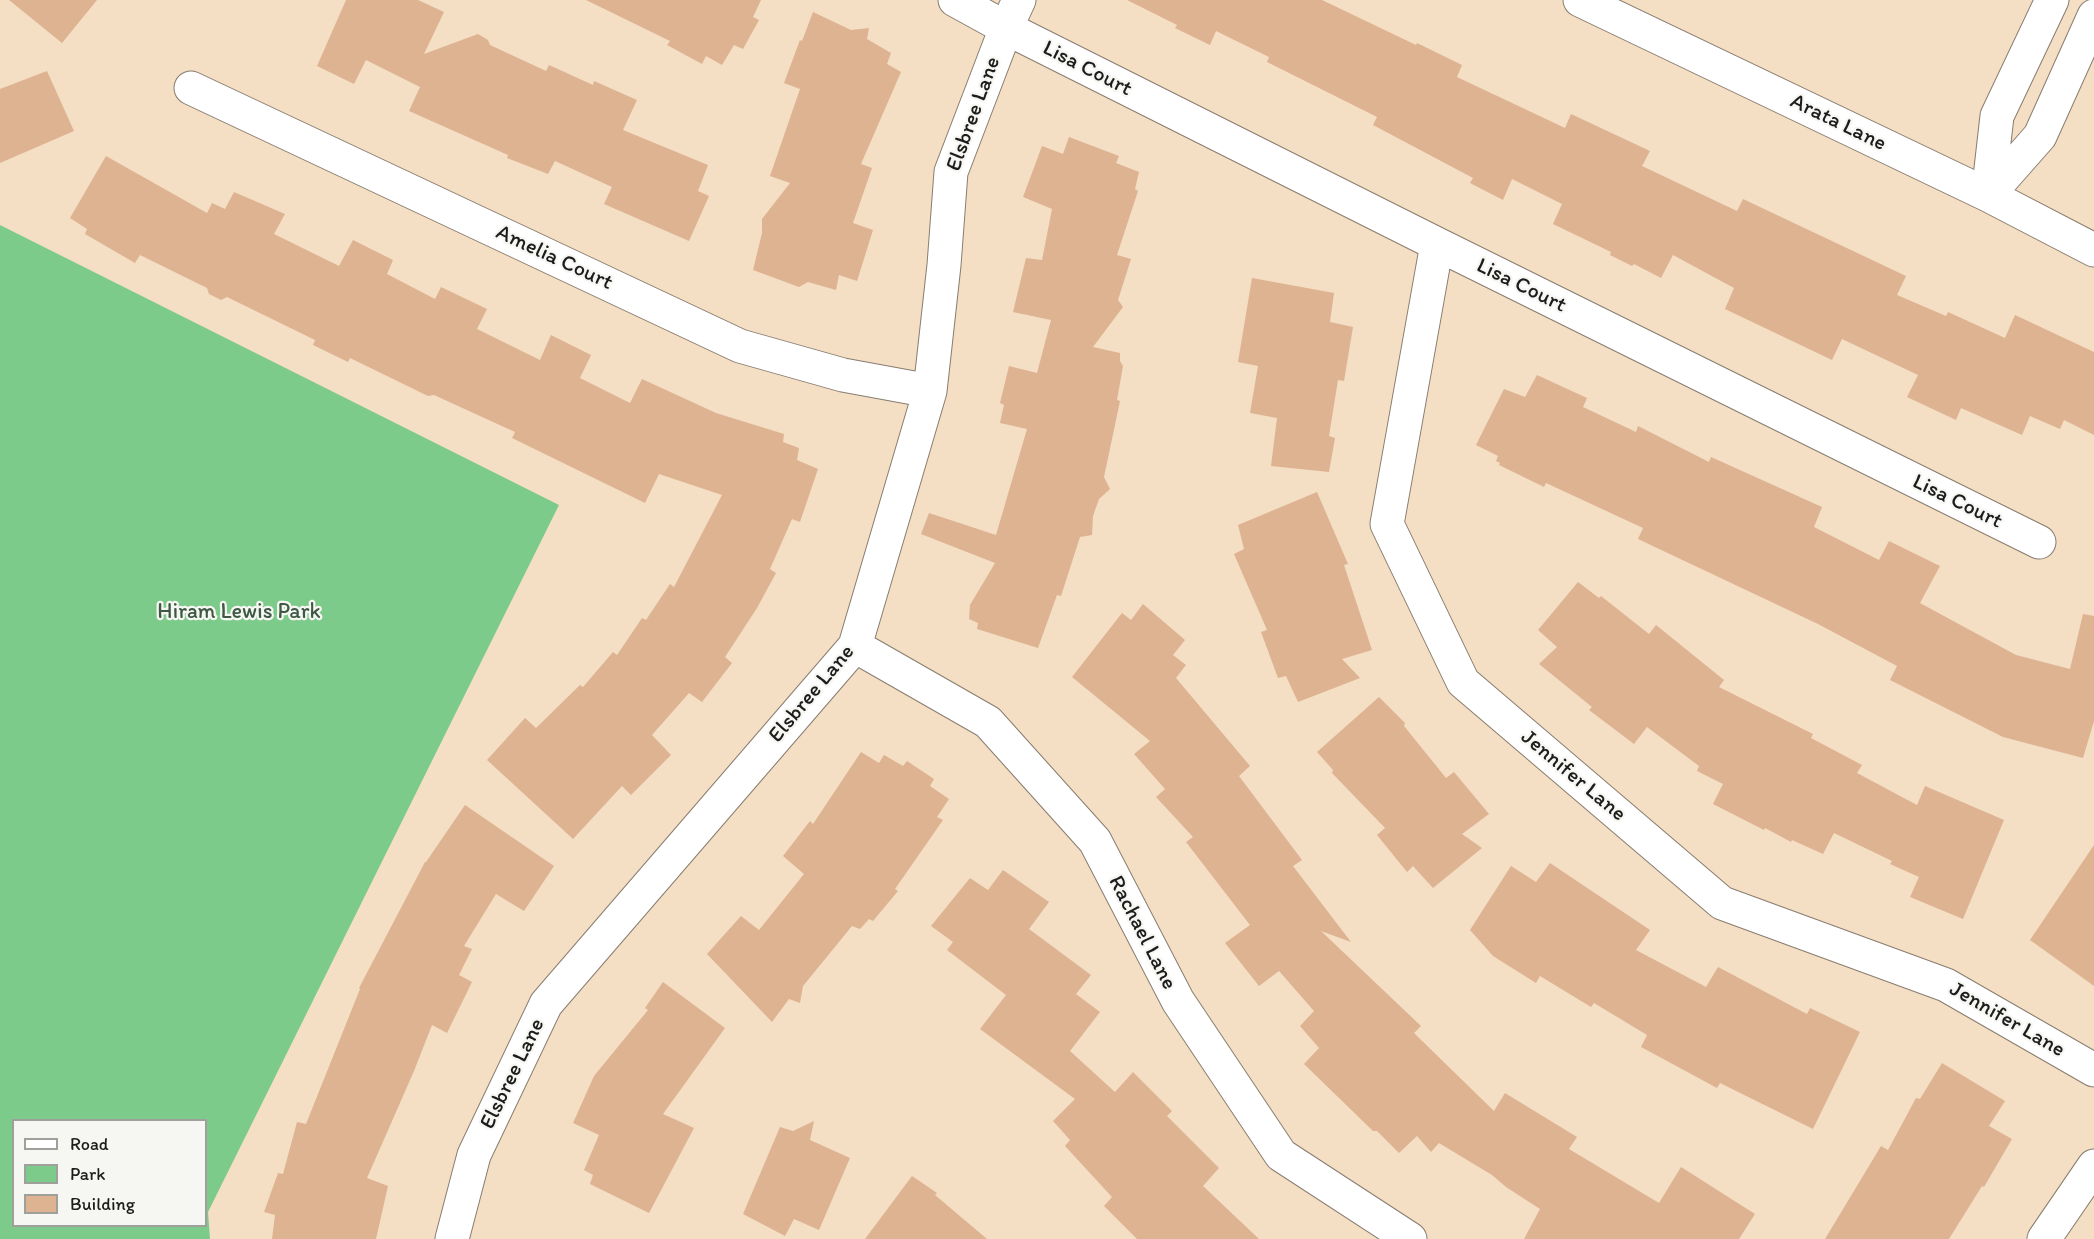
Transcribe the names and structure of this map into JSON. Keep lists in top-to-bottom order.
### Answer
{
  "streets": {
    "street": [
      "Lisa Court",
      "Elsbree Lane",
      "Arata Lane",
      "Amelia Court",
      "Jennifer Lane",
      "Rachael Lane"
    ]
  },
  "crossings": [
    ["Lisa Court", "Elsbree Lane"],
    ["Lisa Court", "Jennifer Lane"],
    ["Elsbree Lane", "Amelia Court"],
    ["Elsbree Lane", "Rachael Lane"]
  ],
  "parks": ["Hiram Lewis Park"],
  "legend": ["Road", "Park", "Building"]
}
